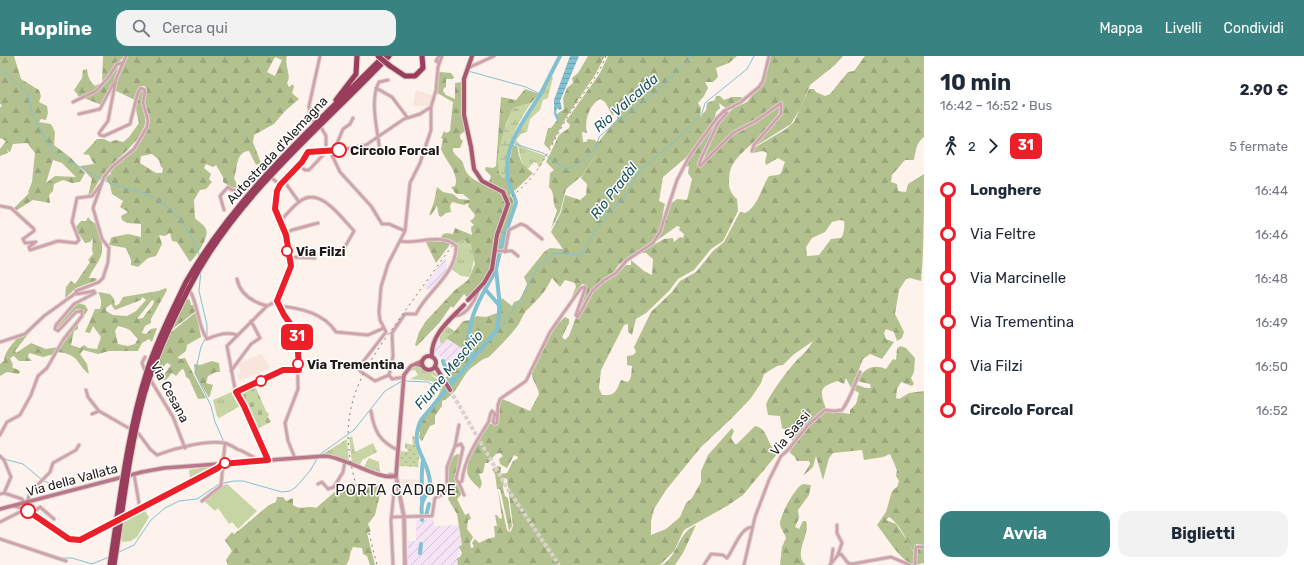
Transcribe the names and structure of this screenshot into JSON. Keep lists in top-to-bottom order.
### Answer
{
  "streets": {
    "highway": ["Autostrada d'Alemagna"],
    "main road": ["Via della Vallata"],
    "street": ["Via Cesana", "Via Sassi"]
  },
  "districts": ["PORTA CADORE"],
  "water": ["Rio Valcalda", "Rio Pradàl", "Fiume Meschio"],
  "places": ["Circolo Forcal", "Via Filzi", "Via Trementina"],
  "lines": ["bus line 31"],
  "page": {
    "header": "Hopline",
    "search": "Cerca qui",
    "nav": ["Mappa", "Livelli", "Condividi"],
    "on_map": "31",
    "heading": ["10 min", "16:42 – 16:52 · Bus", "2.90 €"],
    "legs": ["2", "31", "5 fermate"],
    "list": [
      {
        "name": "Longhere",
        "value": "16:44"
      },
      {
        "name": "Via Feltre",
        "value": "16:46"
      },
      {
        "name": "Via Marcinelle",
        "value": "16:48"
      },
      {
        "name": "Via Trementina",
        "value": "16:49"
      },
      {
        "name": "Via Filzi",
        "value": "16:50"
      },
      {
        "name": "Circolo Forcal",
        "value": "16:52"
      }
    ],
    "buttons": ["Avvia", "Biglietti"]
  }
}
